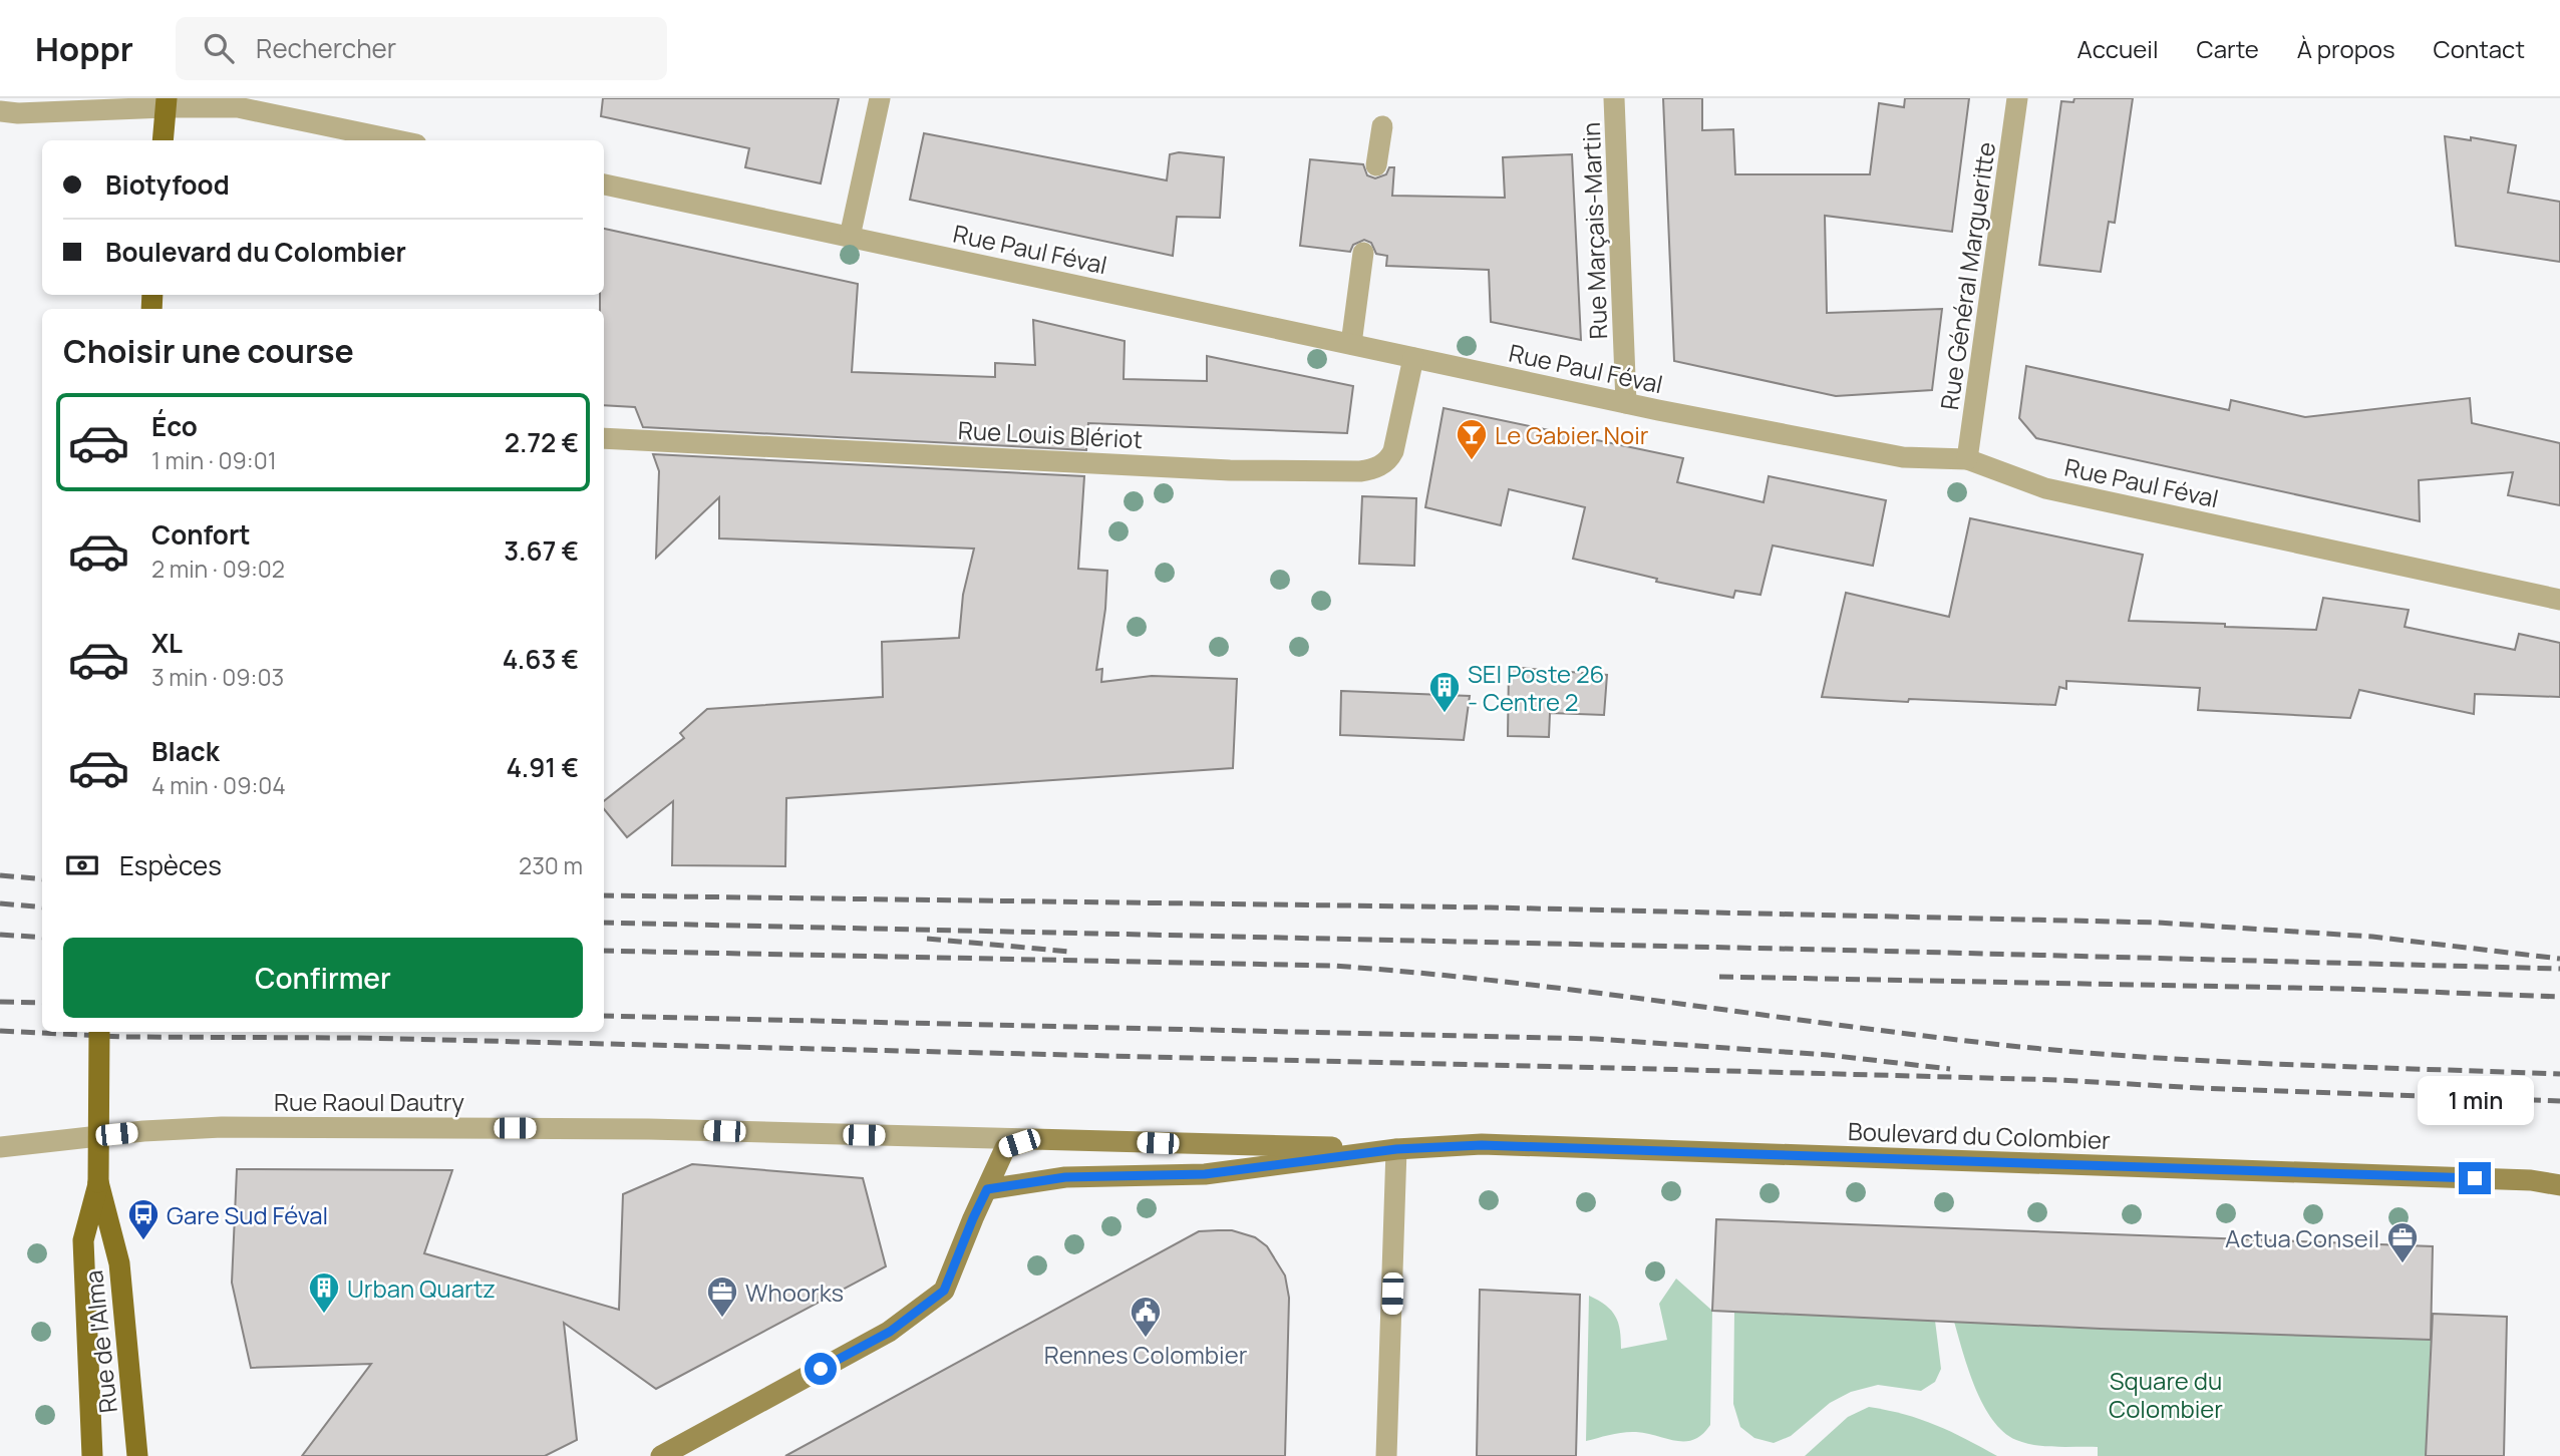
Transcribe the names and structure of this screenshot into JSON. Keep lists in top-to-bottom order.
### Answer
{
  "streets": {
    "main road": ["Boulevard du Colombier", "Rue de l'Alma"],
    "street": [
      "Rue Marçais-Martin",
      "Rue Paul Féval",
      "Rue Général Margueritte",
      "Rue Louis Blériot",
      "Rue Raoul Dautry"
    ]
  },
  "crossings": [
    ["Rue Marçais-Martin", "Rue Paul Féval"],
    ["Rue Paul Féval", "Rue Général Margueritte"],
    ["Rue Paul Féval", "Rue Louis Blériot"],
    ["Rue Raoul Dautry", "Boulevard du Colombier"]
  ],
  "parks": ["Square du Colombier"],
  "places": {
    "bar": ["Le Gabier Noir"],
    "building": ["SEI Poste 26 - Centre 2", "Urban Quartz"],
    "bus stop": ["Gare Sud Féval"],
    "office": ["Actua Conseil", "Whoorks"],
    "public building": ["Rennes Colombier"]
  },
  "page": {
    "header": "Hoppr",
    "search": "Rechercher",
    "nav": [
      "Accueil",
      "Carte",
      "À propos",
      "Contact"
    ],
    "banner": ["Biotyfood", "Boulevard du Colombier"],
    "heading": "Choisir une course",
    "list": [
      {
        "name": "Éco",
        "note": "1 min · 09:01",
        "value": "2.72 €"
      },
      {
        "name": "Confort",
        "note": "2 min · 09:02",
        "value": "3.67 €"
      },
      {
        "name": "XL",
        "note": "3 min · 09:03",
        "value": "4.63 €"
      },
      {
        "name": "Black",
        "note": "4 min · 09:04",
        "value": "4.91 €"
      }
    ],
    "pay": ["Espèces", "230 m"],
    "buttons": "Confirmer",
    "bubble": "1 min"
  }
}
